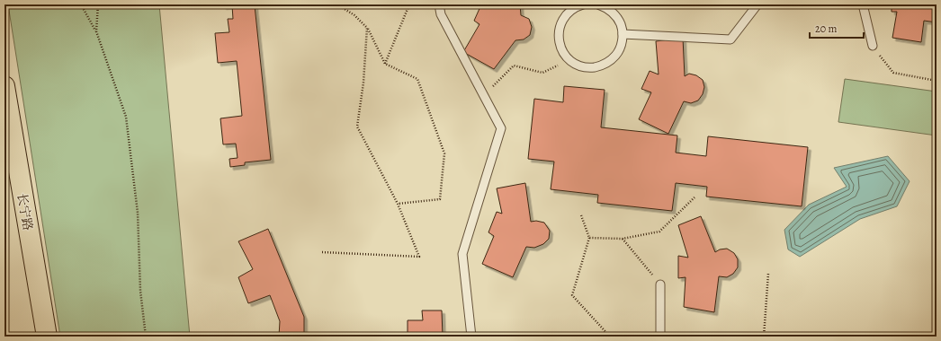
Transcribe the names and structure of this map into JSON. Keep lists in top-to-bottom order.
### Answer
{
  "streets": {
    "main road": ["长宁路"]
  },
  "scale_bar": "20 m"
}
